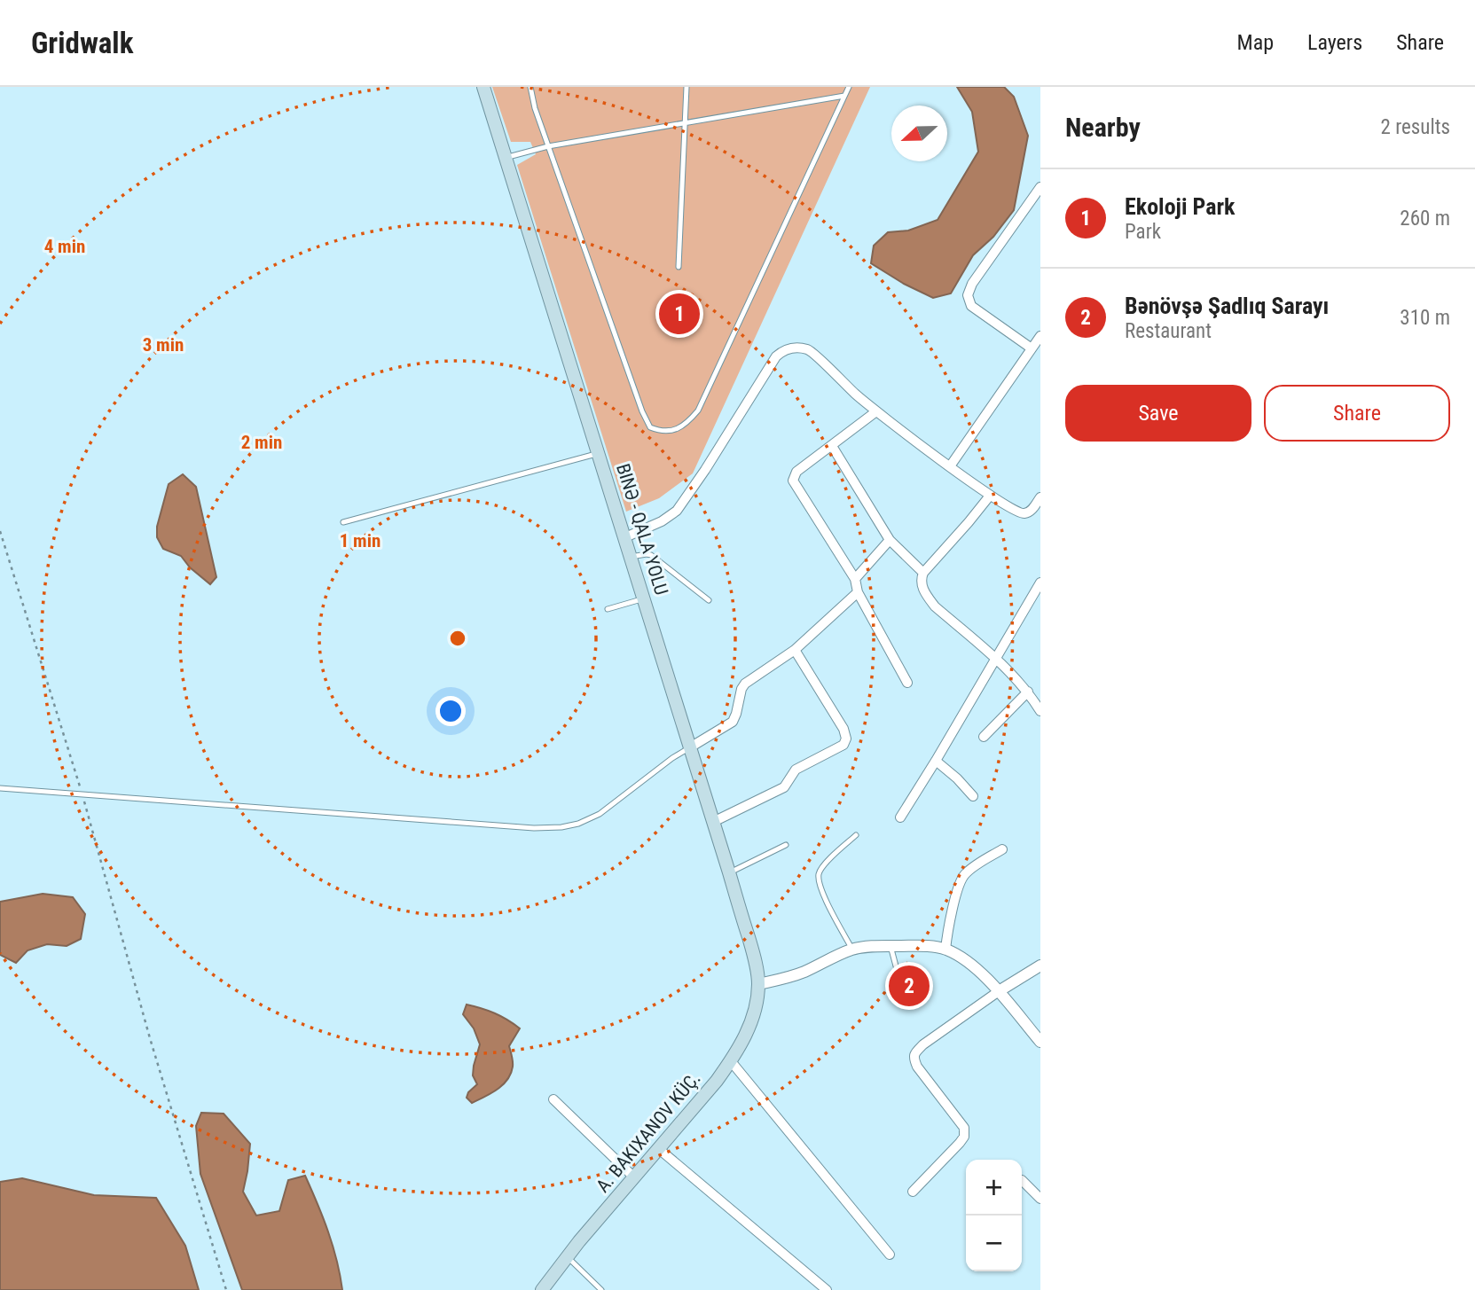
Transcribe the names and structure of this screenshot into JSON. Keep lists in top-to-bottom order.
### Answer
{
  "streets": {
    "main road": ["BINƏ - QALA YOLU"]
  },
  "north": "left",
  "page": {
    "header": "Gridwalk",
    "nav": ["Map", "Layers", "Share"],
    "heading": ["Nearby", "2 results"],
    "list": [
      {
        "mark": "1",
        "name": "Ekoloji Park",
        "note": "Park",
        "value": "260 m"
      },
      {
        "mark": "2",
        "name": "Bənövşə Şadlıq Sarayı",
        "note": "Restaurant",
        "value": "310 m"
      }
    ],
    "pins": ["1", "2"],
    "buttons": ["Save", "Share"],
    "map_buttons": ["+", "−"]
  },
  "rings": [
    "4 min",
    "3 min",
    "2 min",
    "1 min"
  ]
}
